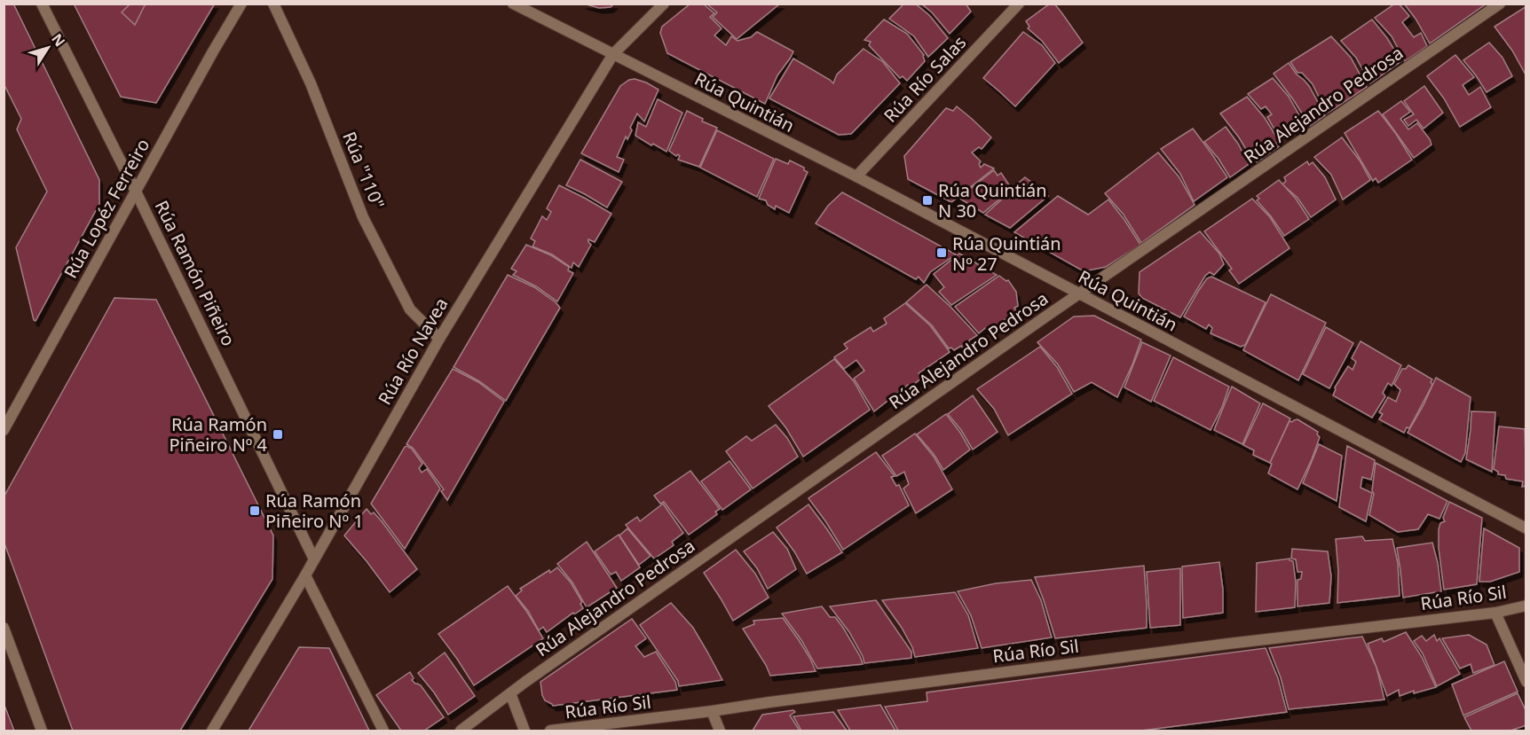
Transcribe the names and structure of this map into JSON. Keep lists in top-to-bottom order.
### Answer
{
  "streets": {
    "street": [
      "Rúa Río Salas",
      "Rúa Quintián",
      "Rúa Alejandro Pedrosa",
      "Rúa \"110\"",
      "Rúa Lopéz Ferreiro",
      "Rúa Ramón Piñeiro",
      "Rúa Río Navea",
      "Rúa Río Sil"
    ]
  },
  "crossings": [
    ["Rúa Río Salas", "Rúa Quintián"],
    ["Rúa Quintián", "Rúa Alejandro Pedrosa"],
    ["Rúa Quintián", "Rúa Río Navea"],
    ["Rúa \"110\"", "Rúa Río Navea"],
    ["Rúa Lopéz Ferreiro", "Rúa Ramón Piñeiro"],
    ["Rúa Ramón Piñeiro", "Rúa Río Navea"]
  ],
  "places": {
    "transit": [
      "Rúa Quintián N 30",
      "Rúa Quintián Nº 27",
      "Rúa Ramón Piñeiro Nº 4",
      "Rúa Ramón Piñeiro Nº 1"
    ]
  },
  "north": "top right"
}
